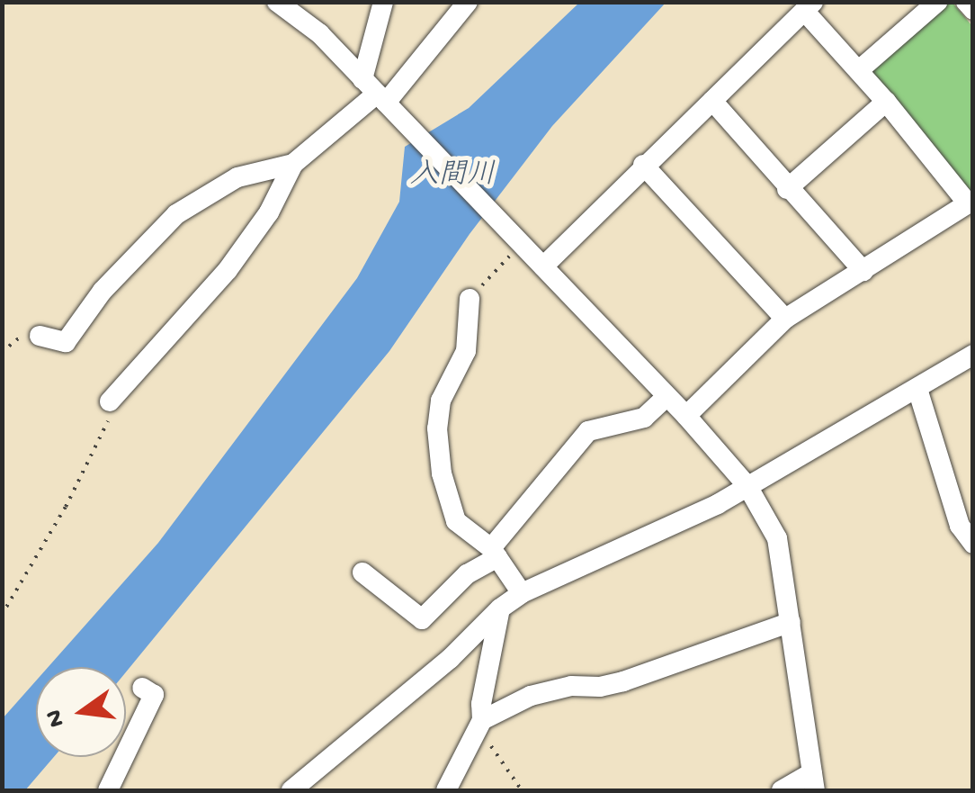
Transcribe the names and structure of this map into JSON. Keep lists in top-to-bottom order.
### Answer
{
  "water": ["入間川"],
  "north": "left"
}
